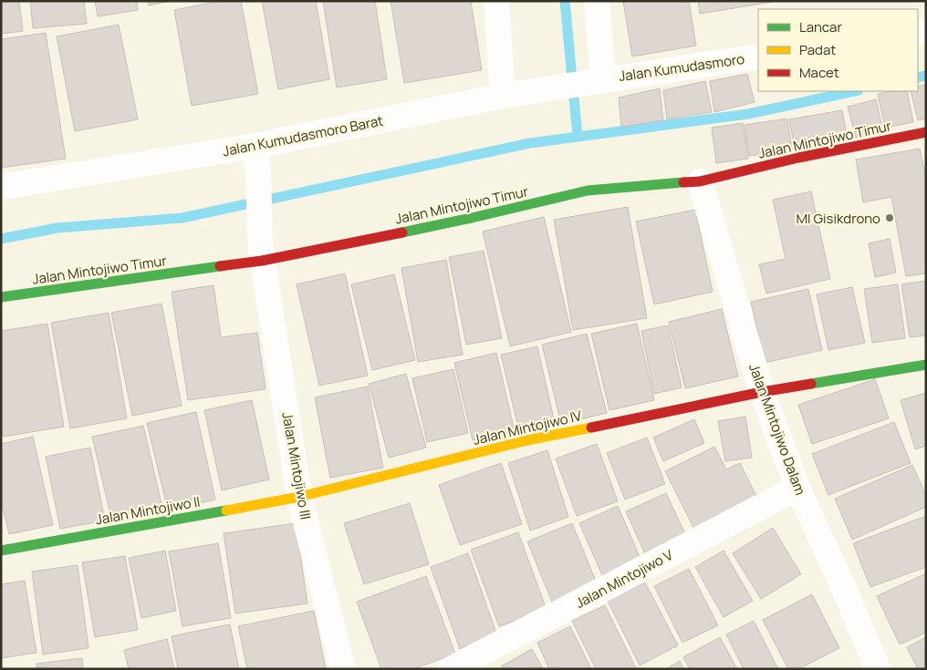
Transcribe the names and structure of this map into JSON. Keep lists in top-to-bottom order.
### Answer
{
  "streets": {
    "street": [
      "Jalan Kumudasmoro",
      "Jalan Kumudasmoro Barat",
      "Jalan Mintojiwo Timur",
      "Jalan Mintojiwo IV",
      "Jalan Mintojiwo Dalam",
      "Jalan Mintojiwo III",
      "Jalan Mintojiwo II",
      "Jalan Mintojiwo V"
    ]
  },
  "crossings": [
    ["Jalan Kumudasmoro", "Jalan Kumudasmoro Barat"],
    ["Jalan Kumudasmoro Barat", "Jalan Mintojiwo III"],
    ["Jalan Mintojiwo Timur", "Jalan Mintojiwo Dalam"],
    ["Jalan Mintojiwo Timur", "Jalan Mintojiwo III"],
    ["Jalan Mintojiwo IV", "Jalan Mintojiwo Dalam"],
    ["Jalan Mintojiwo IV", "Jalan Mintojiwo III"],
    ["Jalan Mintojiwo IV", "Jalan Mintojiwo II"],
    ["Jalan Mintojiwo Dalam", "Jalan Mintojiwo V"],
    ["Jalan Mintojiwo III", "Jalan Mintojiwo II"]
  ],
  "places": ["MI Gisikdrono"],
  "legend": ["Lancar", "Padat", "Macet"]
}
